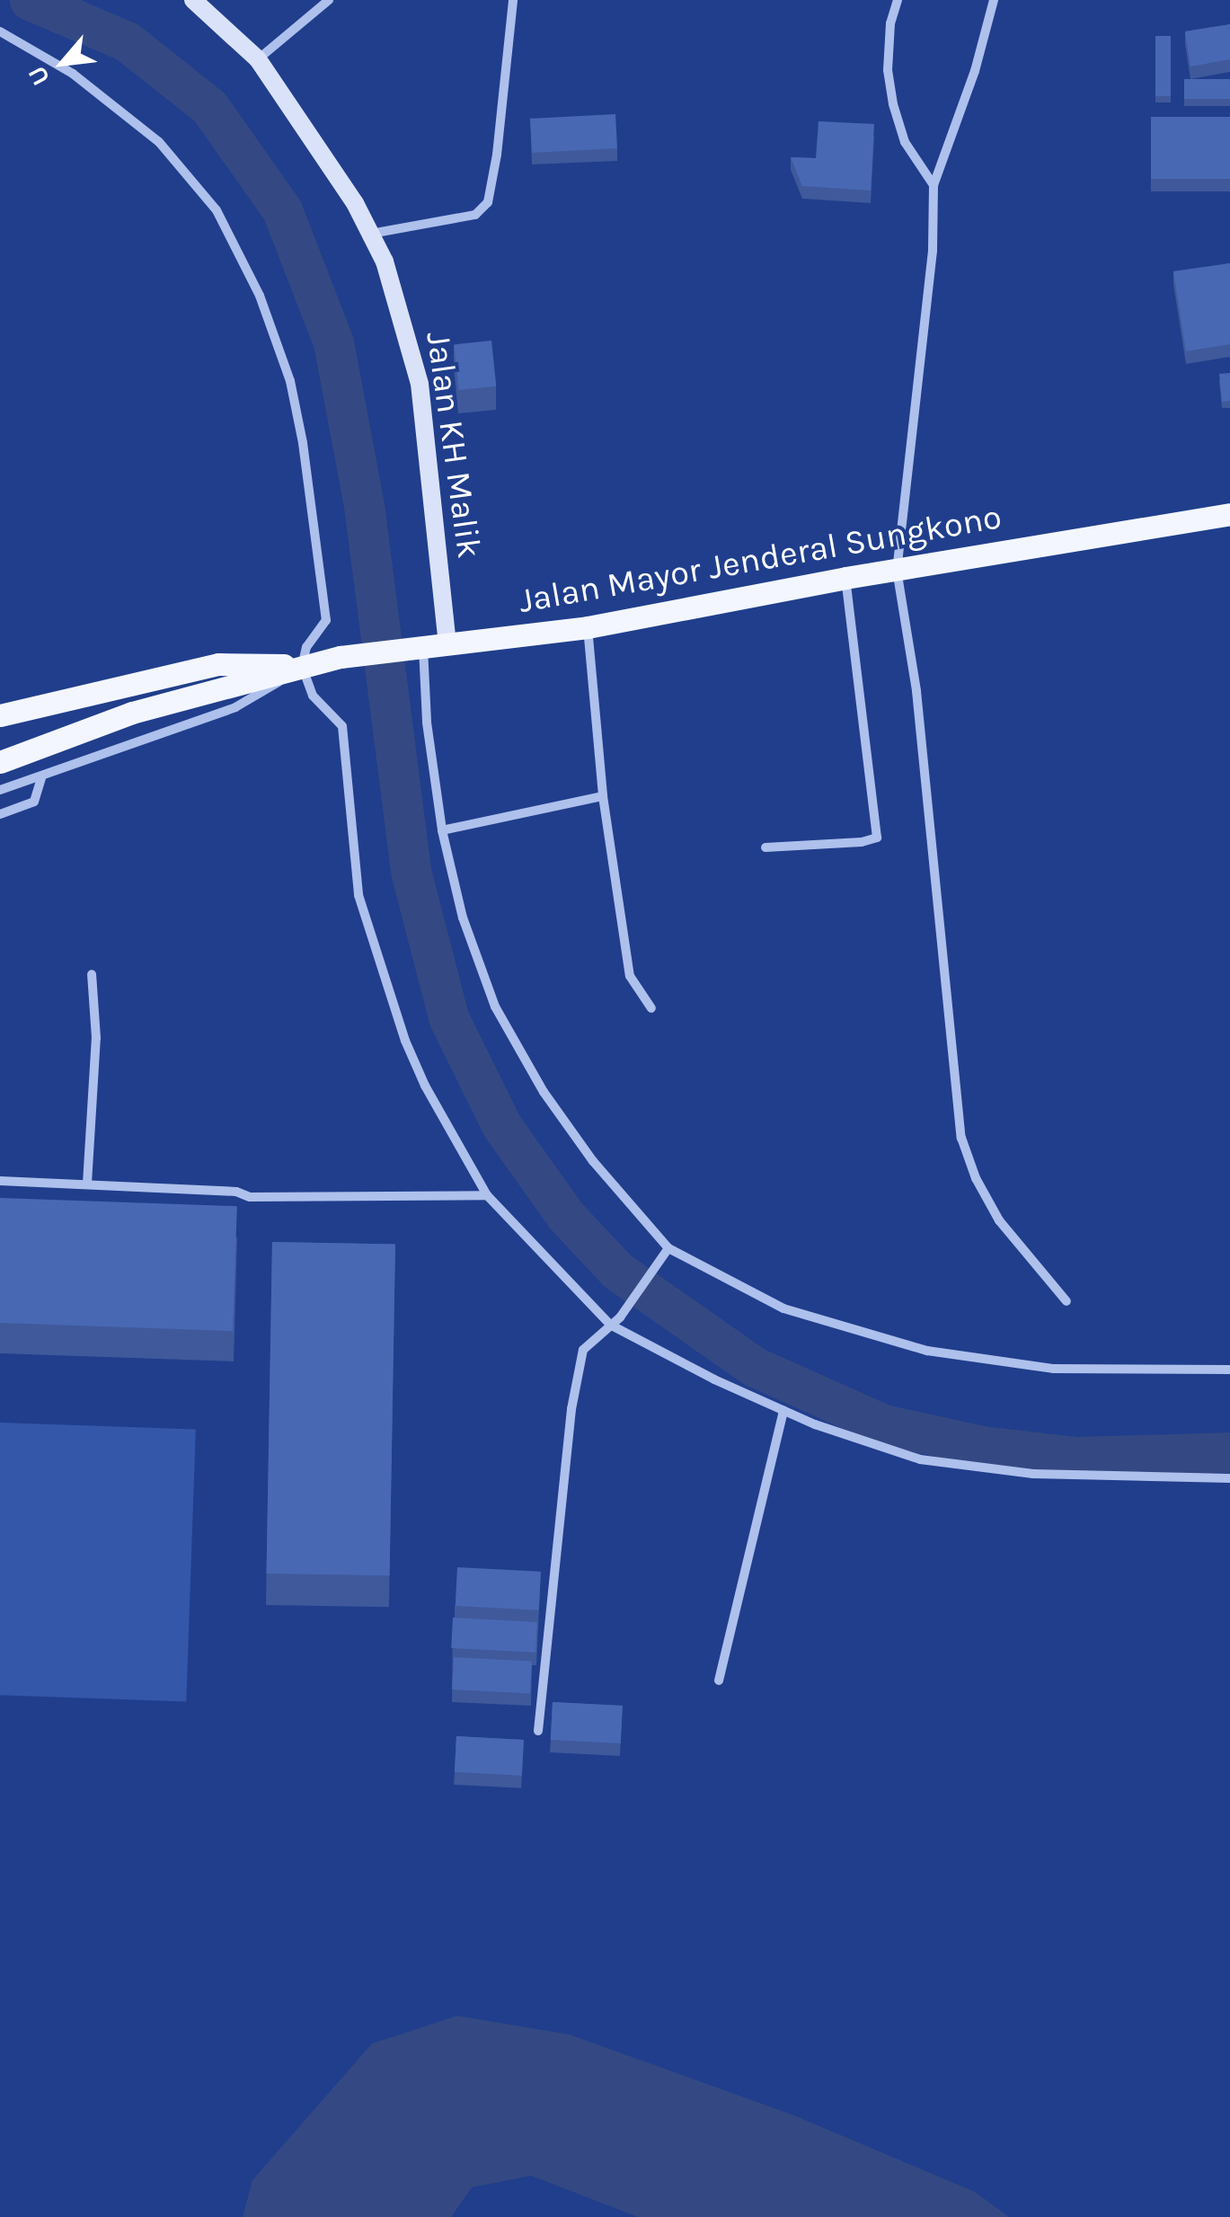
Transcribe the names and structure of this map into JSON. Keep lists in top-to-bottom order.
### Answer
{
  "streets": {
    "main road": ["Jalan Mayor Jenderal Sungkono"],
    "street": ["Jalan KH Malik"]
  },
  "crossings": [
    ["Jalan KH Malik", "Jalan Mayor Jenderal Sungkono"]
  ],
  "north": "bottom left"
}
